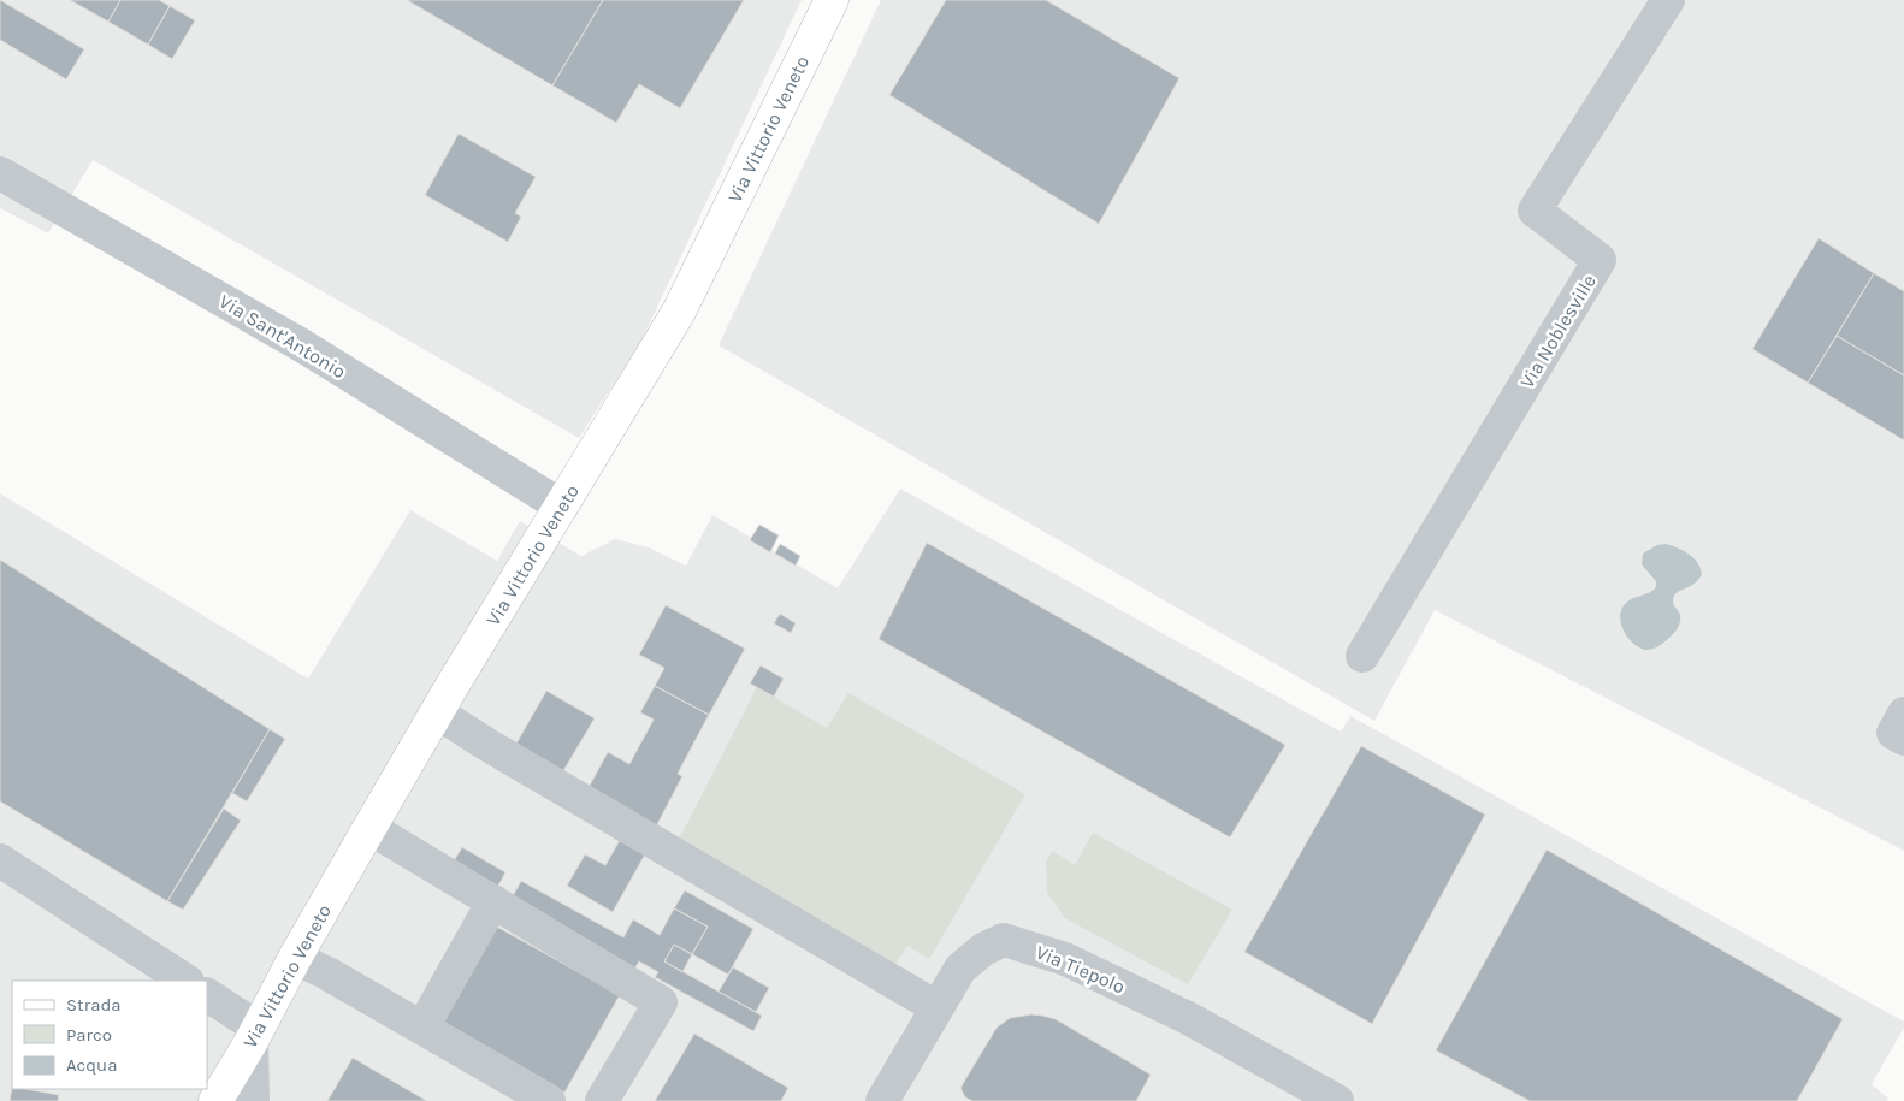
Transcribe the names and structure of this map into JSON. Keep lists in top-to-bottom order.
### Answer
{
  "streets": {
    "main road": ["Via Vittorio Veneto"],
    "street": ["Via Noblesville", "Via Sant'Antonio", "Via Tiepolo"]
  },
  "crossings": [
    ["Via Vittorio Veneto", "Via Sant'Antonio"]
  ],
  "legend": ["Strada", "Parco", "Acqua"]
}
